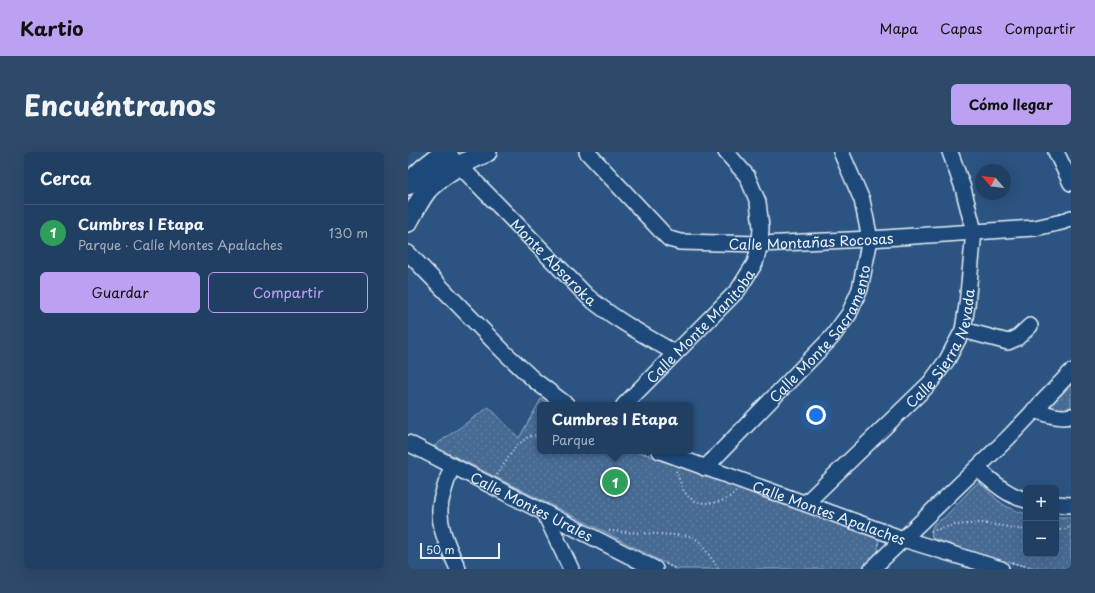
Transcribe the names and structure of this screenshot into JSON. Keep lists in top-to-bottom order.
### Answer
{
  "streets": {
    "street": [
      "Calle Montañas Rocosas",
      "Monte Absaroka",
      "Calle Monte Manitoba",
      "Calle Monte Sacramento",
      "Calle Sierra Nevada",
      "Calle Montes Urales",
      "Calle Montes Apalaches"
    ]
  },
  "crossings": [
    ["Calle Montañas Rocosas", "Calle Monte Manitoba"],
    ["Calle Montañas Rocosas", "Calle Monte Sacramento"],
    ["Calle Montañas Rocosas", "Calle Sierra Nevada"],
    ["Monte Absaroka", "Calle Monte Manitoba"],
    ["Calle Monte Sacramento", "Calle Montes Apalaches"],
    ["Calle Sierra Nevada", "Calle Montes Apalaches"]
  ],
  "scale_bar": "50 m",
  "north": "top left",
  "page": {
    "header": "Kartio",
    "nav": ["Mapa", "Capas", "Compartir"],
    "title": "Encuéntranos",
    "buttons": [
      "Cómo llegar",
      ["Guardar", "Compartir"]
    ],
    "heading": "Cerca",
    "list": [
      {
        "mark": "1",
        "name": "Cumbres I Etapa",
        "note": "Parque · Calle Montes Apalaches",
        "value": "130 m"
      }
    ],
    "popup": ["Cumbres I Etapa", "Parque"],
    "pins": "1",
    "map_buttons": ["+", "−"],
    "scale": "50 m"
  }
}
